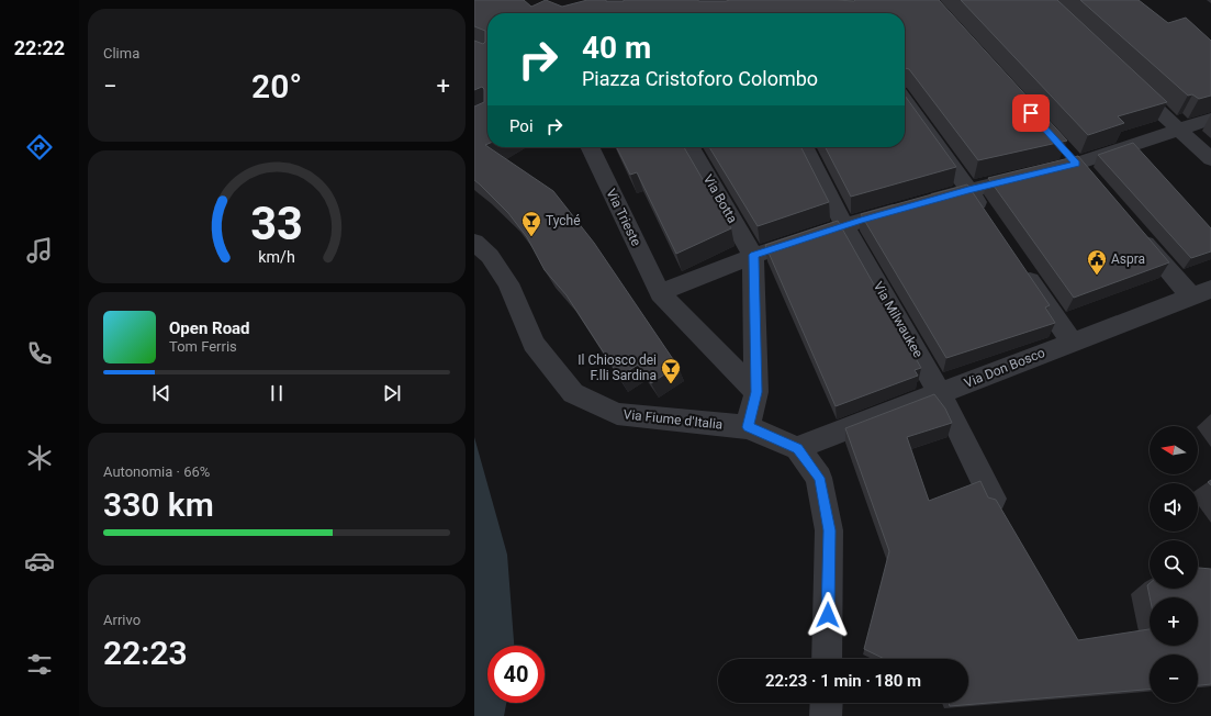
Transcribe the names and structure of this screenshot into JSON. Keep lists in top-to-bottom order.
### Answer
{
  "streets": {
    "street": [
      "Via Botta",
      "Via Trieste",
      "Via Milwaukee",
      "Via Don Bosco",
      "Via Fiume d'Italia"
    ]
  },
  "crossings": [
    ["Via Milwaukee", "Via Don Bosco"],
    ["Via Don Bosco", "Via Fiume d'Italia"]
  ],
  "places": {
    "bar": ["Tyché", "Il Chiosco dei F.lli Sardina"],
    "public building": ["Aspra"]
  },
  "north": "left",
  "page": {
    "tabs": "22:22",
    "tile": [
      "Clima",
      ["Autonomia · 66%", "330 km"],
      ["Arrivo", "22:23"]
    ],
    "turn": ["40 m", "Piazza Cristoforo Colombo"],
    "heat": ["−", "20°", "+"],
    "then": "Poi",
    "song": ["Open Road", "Tom Ferris"],
    "map_buttons": ["+", "−"],
    "limit": "40",
    "trip": "22:23 · 1 min · 180 m",
    "gauge": ["33", "km/h"]
  }
}
